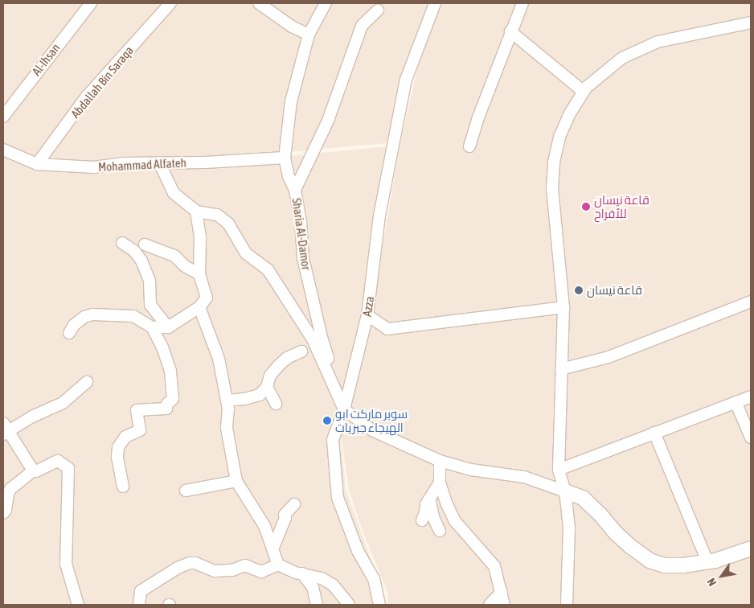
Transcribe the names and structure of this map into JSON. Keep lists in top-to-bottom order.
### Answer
{
  "streets": {
    "street": [
      "Al-Ihsan",
      "Abdallah Bin Saraqa",
      "Mohammad Alfateh",
      "Sharia Al-Damor",
      "Azza"
    ]
  },
  "crossings": [
    ["Abdallah Bin Saraqa", "Mohammad Alfateh"],
    ["Mohammad Alfateh", "Sharia Al-Damor"],
    ["Sharia Al-Damor", "Azza"]
  ],
  "places": ["قاعة نيسان للأفراح", "قاعة نيسان", "سوبر ماركت ابو الهيجاء جبريات"],
  "north": "bottom left"
}
